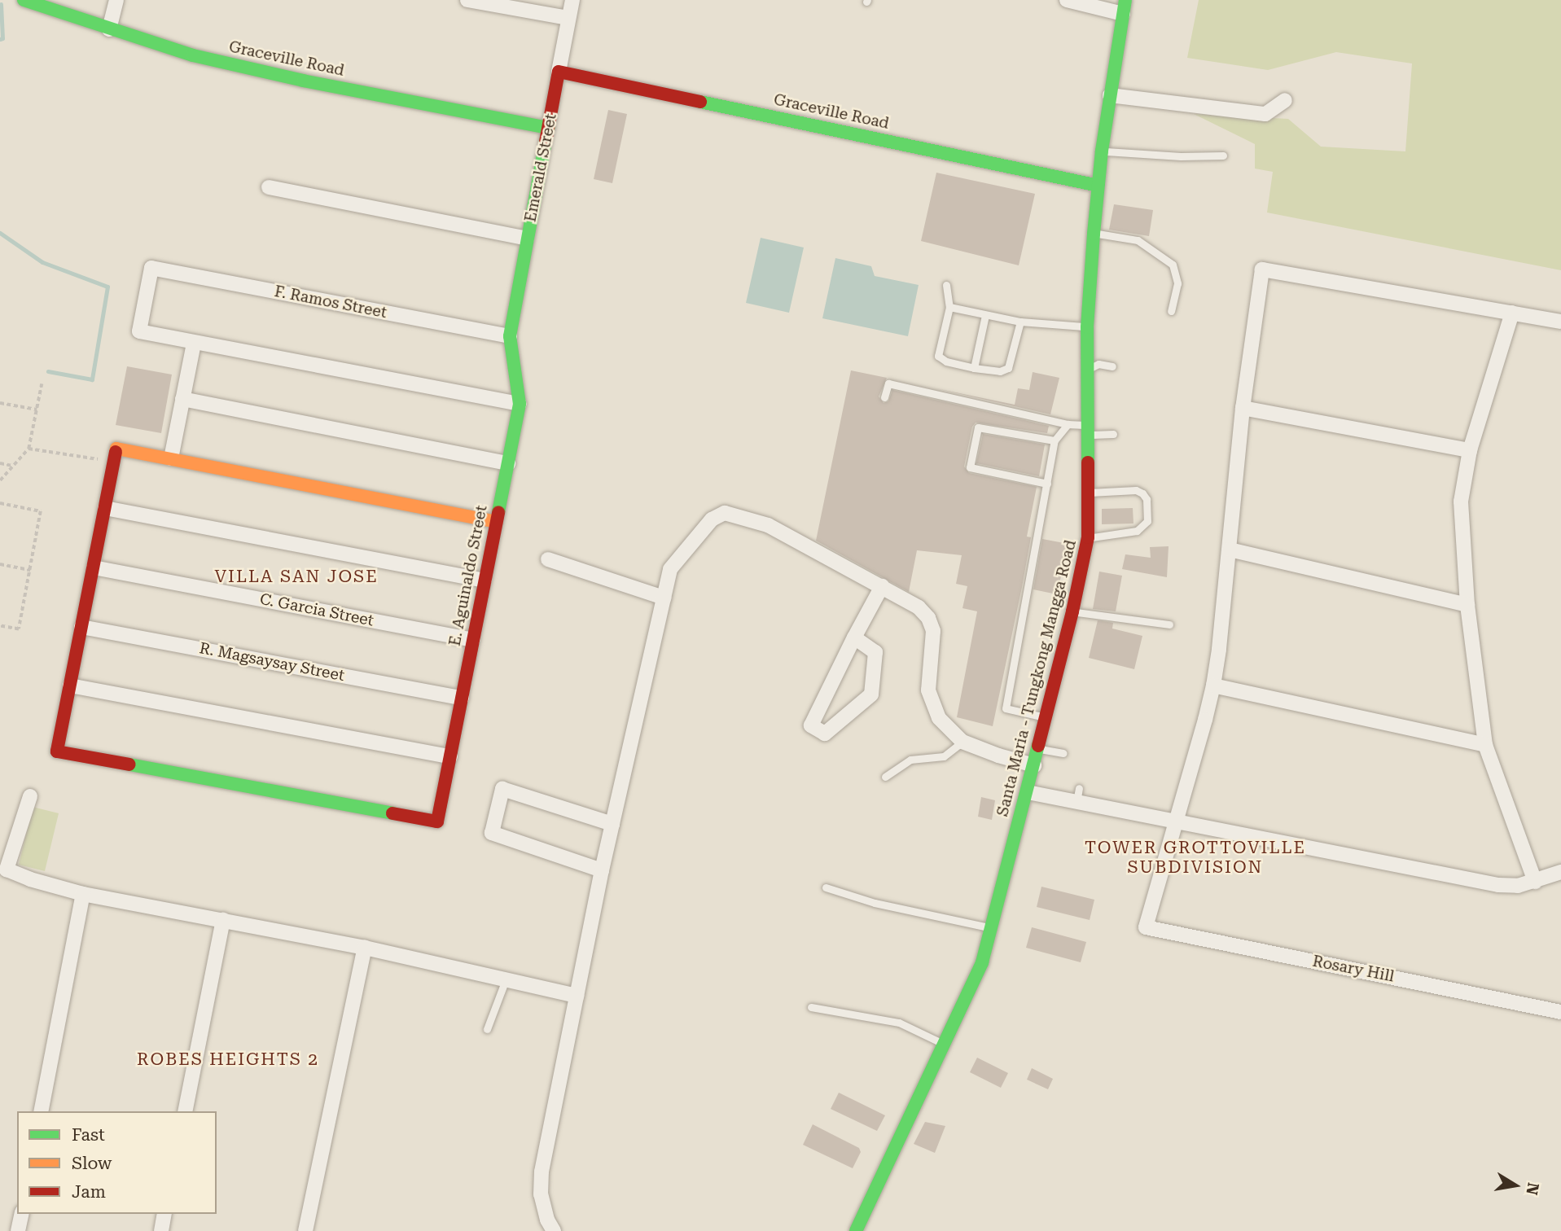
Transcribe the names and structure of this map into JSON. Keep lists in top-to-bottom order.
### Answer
{
  "streets": {
    "street": [
      "Graceville Road",
      "Emerald Street",
      "F. Ramos Street",
      "E. Aguinaldo Street",
      "C. Garcia Street",
      "R. Magsaysay Street",
      "Santa Maria - Tungkong Mangga Road",
      "Rosary Hill"
    ]
  },
  "crossings": [
    ["Graceville Road", "Emerald Street"],
    ["Graceville Road", "Santa Maria - Tungkong Mangga Road"],
    ["Emerald Street", "F. Ramos Street"],
    ["Emerald Street", "E. Aguinaldo Street"],
    ["F. Ramos Street", "E. Aguinaldo Street"],
    ["E. Aguinaldo Street", "C. Garcia Street"],
    ["E. Aguinaldo Street", "R. Magsaysay Street"]
  ],
  "districts": ["VILLA SAN JOSE", "TOWER GROTTOVILLE SUBDIVISION", "ROBES HEIGHTS 2"],
  "legend": ["Fast", "Slow", "Jam"],
  "north": "right"
}
